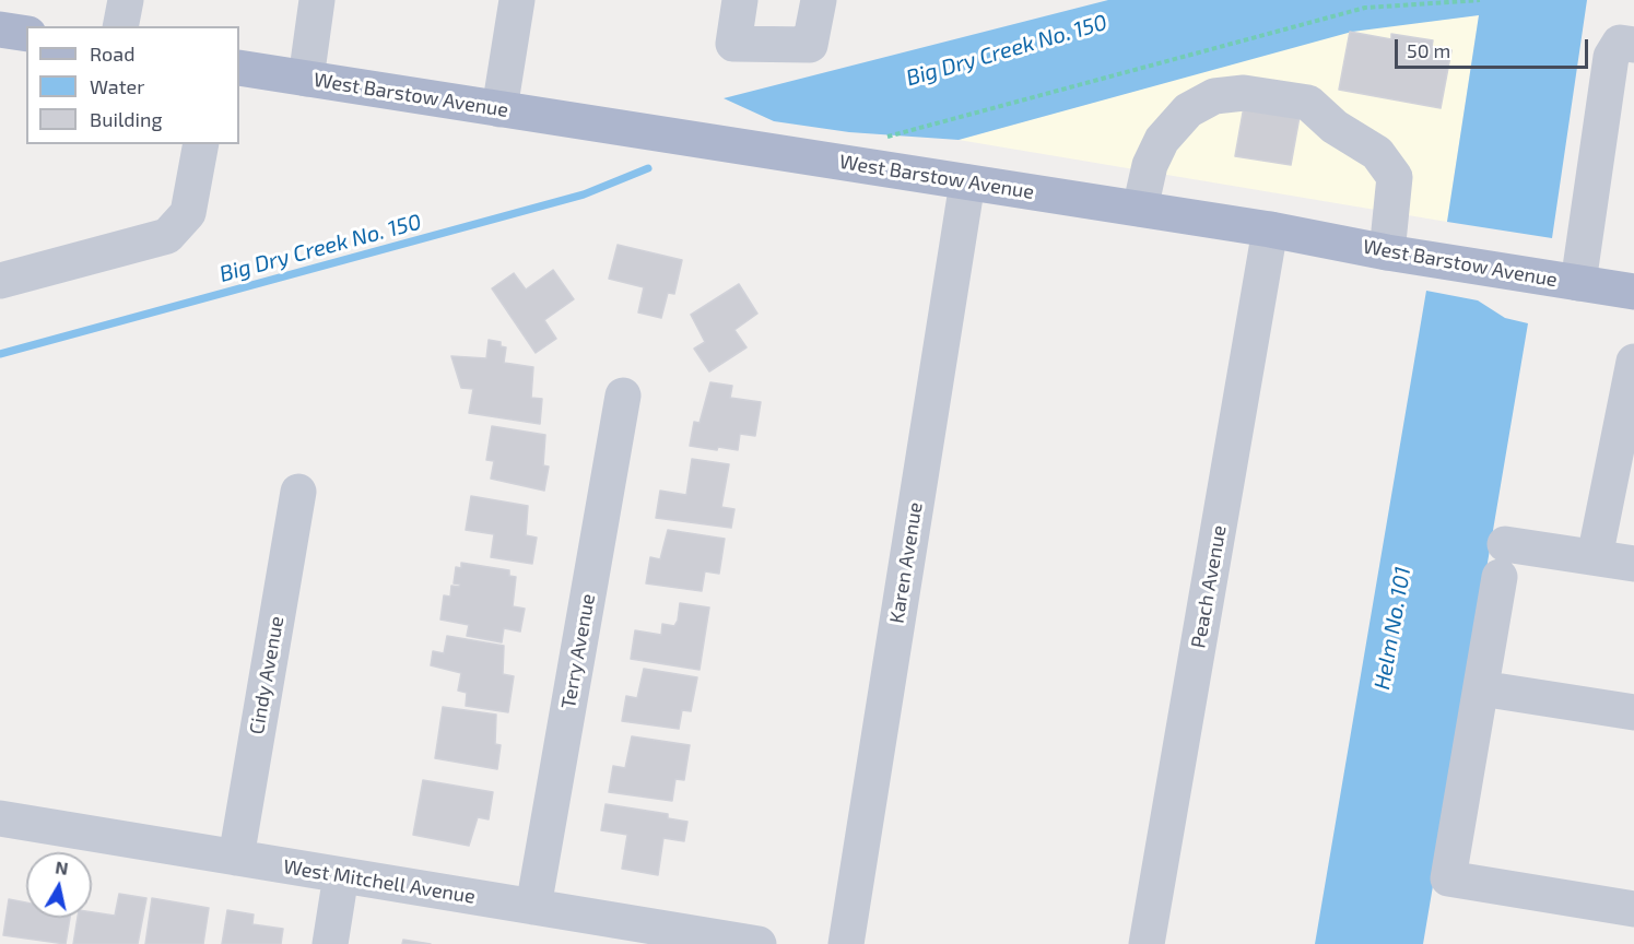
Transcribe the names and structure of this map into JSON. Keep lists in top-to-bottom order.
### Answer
{
  "streets": {
    "main road": ["West Barstow Avenue"],
    "street": [
      "Karen Avenue",
      "Peach Avenue",
      "Terry Avenue",
      "Cindy Avenue",
      "West Mitchell Avenue"
    ]
  },
  "crossings": [
    ["West Barstow Avenue", "Karen Avenue"],
    ["West Barstow Avenue", "Peach Avenue"],
    ["Terry Avenue", "West Mitchell Avenue"],
    ["Cindy Avenue", "West Mitchell Avenue"]
  ],
  "water": ["Big Dry Creek No. 150", "Helm No. 101"],
  "legend": ["Road", "Water", "Building"],
  "scale_bar": "50 m",
  "north": "top"
}
